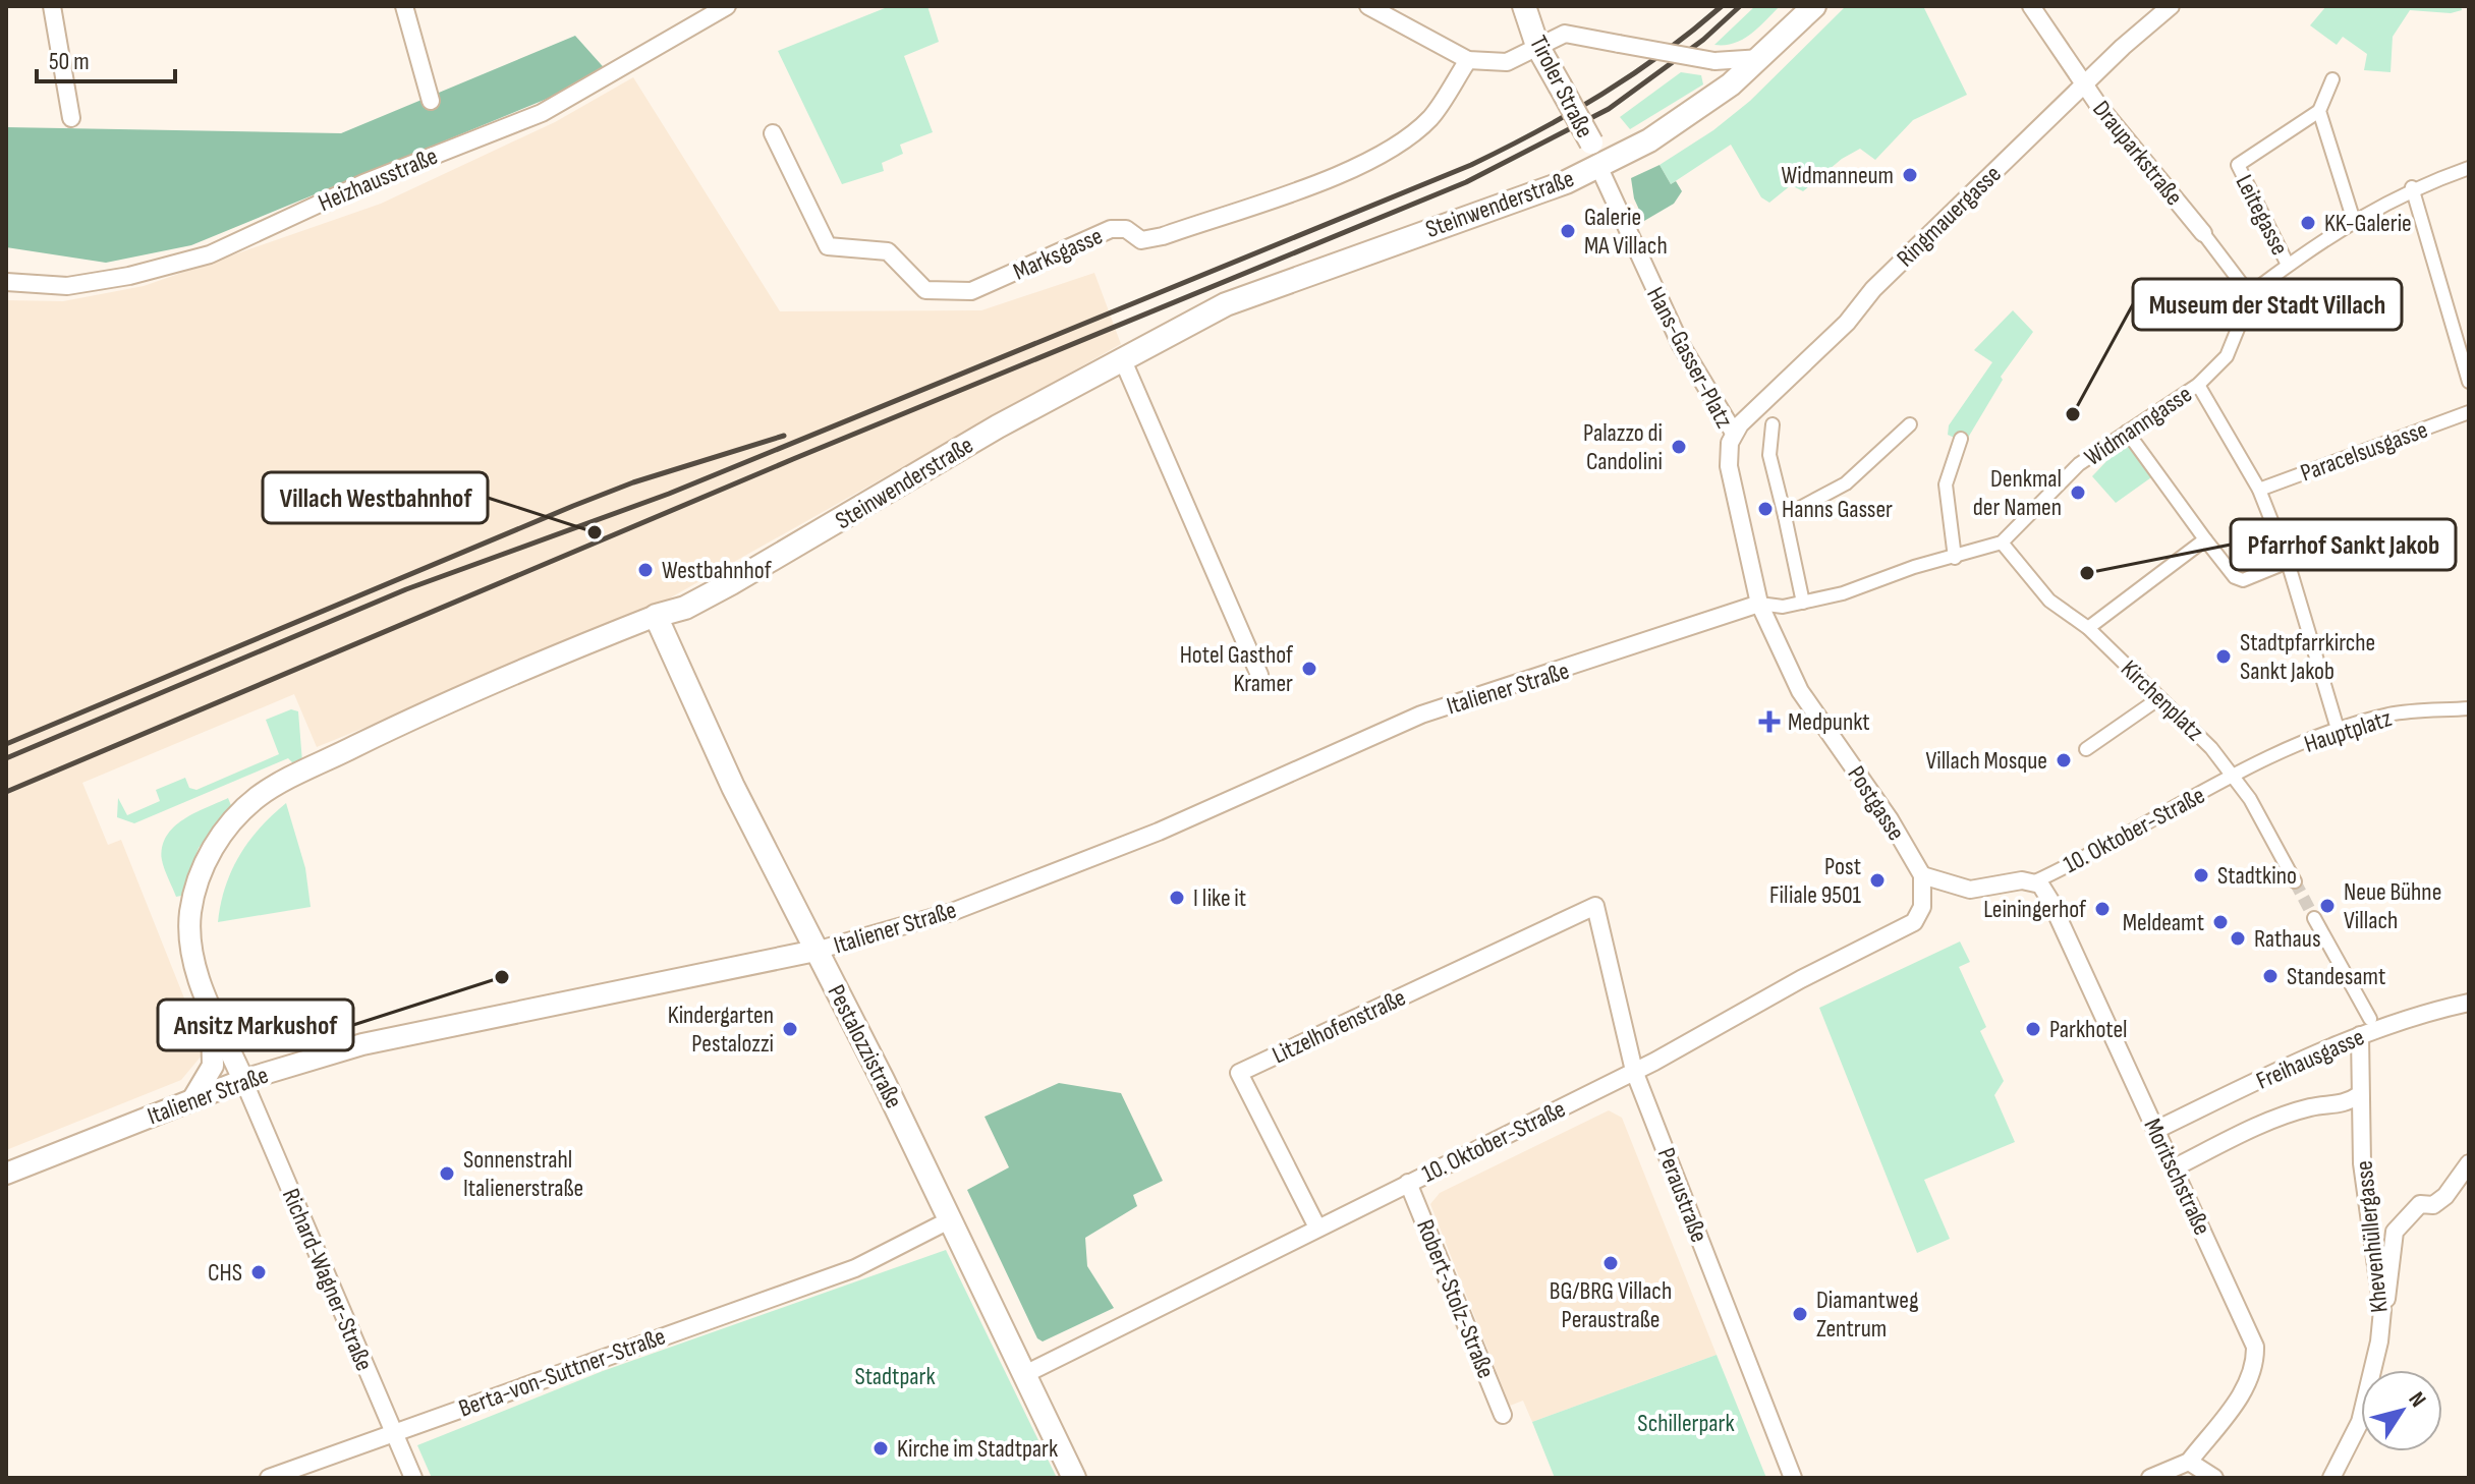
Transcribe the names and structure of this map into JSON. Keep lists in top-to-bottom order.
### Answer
{
  "streets": {
    "main road": ["Tiroler Straße", "Steinwenderstraße", "Pestalozzistraße"],
    "street": [
      "Drauparkstraße",
      "Heizhausstraße",
      "Leitegasse",
      "Ringmauergasse",
      "Marksgasse",
      "Hans-Gasser-Platz",
      "Widmanngasse",
      "Paracelsusgasse",
      "Italiener Straße",
      "Kirchenplatz",
      "Hauptplatz",
      "Postgasse",
      "10. Oktober-Straße",
      "Litzelhofenstraße",
      "Freihausgasse",
      "Moritschstraße",
      "Peraustraße",
      "Khevenhüllergasse",
      "Richard-Wagner-Straße",
      "Robert-Stolz-Straße",
      "Berta-von-Suttner-Straße"
    ]
  },
  "crossings": [
    ["Tiroler Straße", "Steinwenderstraße"],
    ["Tiroler Straße", "Hans-Gasser-Platz"],
    ["Drauparkstraße", "Ringmauergasse"],
    ["Drauparkstraße", "Widmanngasse"],
    ["Steinwenderstraße", "Hans-Gasser-Platz"],
    ["Steinwenderstraße", "Italiener Straße"],
    ["Steinwenderstraße", "Pestalozzistraße"],
    ["Steinwenderstraße", "Richard-Wagner-Straße"],
    ["Leitegasse", "Widmanngasse"],
    ["Ringmauergasse", "Hans-Gasser-Platz"],
    ["Hans-Gasser-Platz", "Widmanngasse"],
    ["Hans-Gasser-Platz", "Italiener Straße"],
    ["Hans-Gasser-Platz", "Postgasse"],
    ["Widmanngasse", "Italiener Straße"],
    ["Widmanngasse", "Kirchenplatz"],
    ["Widmanngasse", "Postgasse"],
    ["Italiener Straße", "Postgasse"],
    ["Italiener Straße", "Pestalozzistraße"],
    ["Italiener Straße", "Richard-Wagner-Straße"],
    ["Kirchenplatz", "Hauptplatz"],
    ["Kirchenplatz", "10. Oktober-Straße"],
    ["Hauptplatz", "10. Oktober-Straße"],
    ["Postgasse", "10. Oktober-Straße"],
    ["10. Oktober-Straße", "Litzelhofenstraße"],
    ["10. Oktober-Straße", "Pestalozzistraße"],
    ["10. Oktober-Straße", "Moritschstraße"],
    ["10. Oktober-Straße", "Peraustraße"],
    ["10. Oktober-Straße", "Robert-Stolz-Straße"],
    ["Litzelhofenstraße", "Peraustraße"],
    ["Pestalozzistraße", "Berta-von-Suttner-Straße"],
    ["Freihausgasse", "Moritschstraße"],
    ["Freihausgasse", "Khevenhüllergasse"],
    ["Richard-Wagner-Straße", "Berta-von-Suttner-Straße"]
  ],
  "parks": ["Stadtpark", "Schillerpark"],
  "places": {
    "other": [
      "Widmanneum",
      "KK-Galerie",
      "Galerie MA Villach",
      "Museum der Stadt Villach",
      "Palazzo di Candolini",
      "Denkmal der Namen",
      "Hanns Gasser",
      "Villach Westbahnhof",
      "Westbahnhof",
      "Pfarrhof Sankt Jakob",
      "Stadtpfarrkirche Sankt Jakob",
      "Hotel Gasthof Kramer",
      "Villach Mosque",
      "Stadtkino",
      "Post Filiale 9501",
      "I like it",
      "Neue Bühne Villach",
      "Leiningerhof",
      "Meldeamt",
      "Rathaus",
      "Standesamt",
      "Ansitz Markushof",
      "Kindergarten Pestalozzi",
      "Parkhotel",
      "Sonnenstrahl Italienerstraße",
      "BG/BRG Villach Peraustraße",
      "CHS",
      "Diamantweg Zentrum",
      "Kirche im Stadtpark"
    ],
    "health": ["Medpunkt"]
  },
  "scale_bar": "50 m",
  "north": "top right"
}
